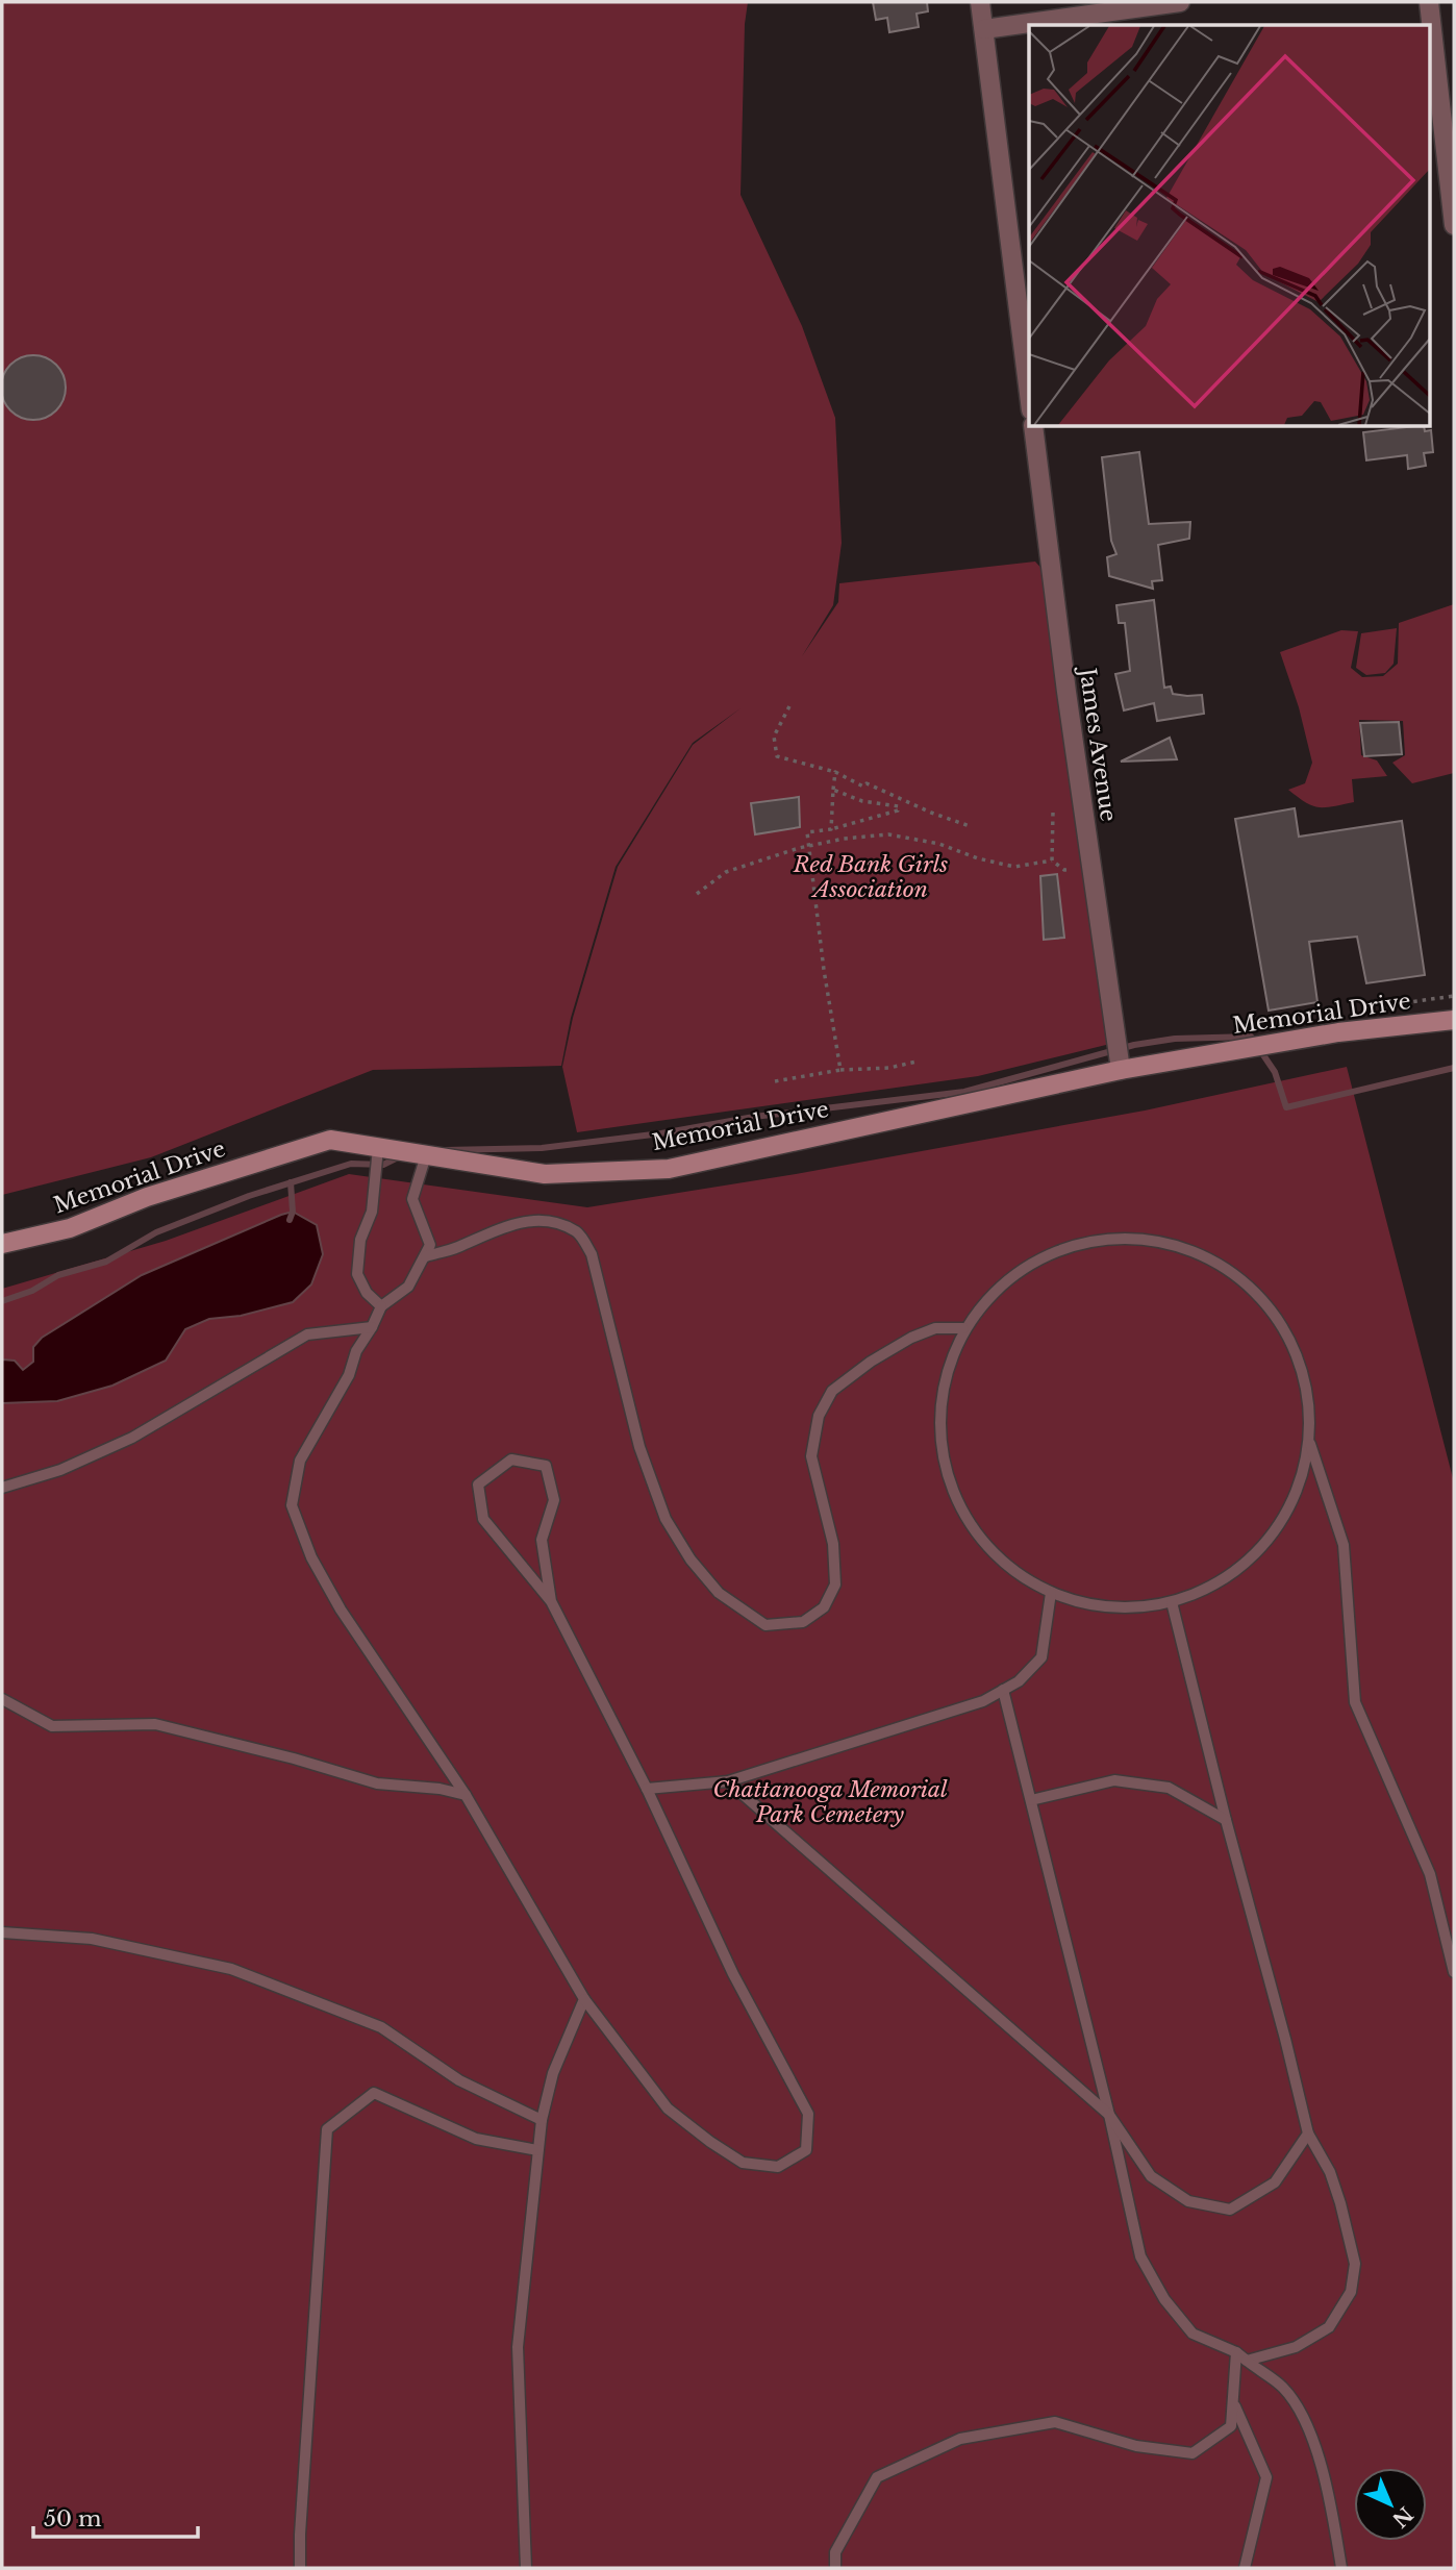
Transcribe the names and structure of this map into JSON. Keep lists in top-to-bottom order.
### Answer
{
  "streets": {
    "street": ["James Avenue", "Memorial Drive"]
  },
  "crossings": [
    ["James Avenue", "Memorial Drive"]
  ],
  "parks": ["Red Bank Girls Association", "Chattanooga Memorial Park Cemetery"],
  "scale_bar": "50 m",
  "north": "bottom right"
}
